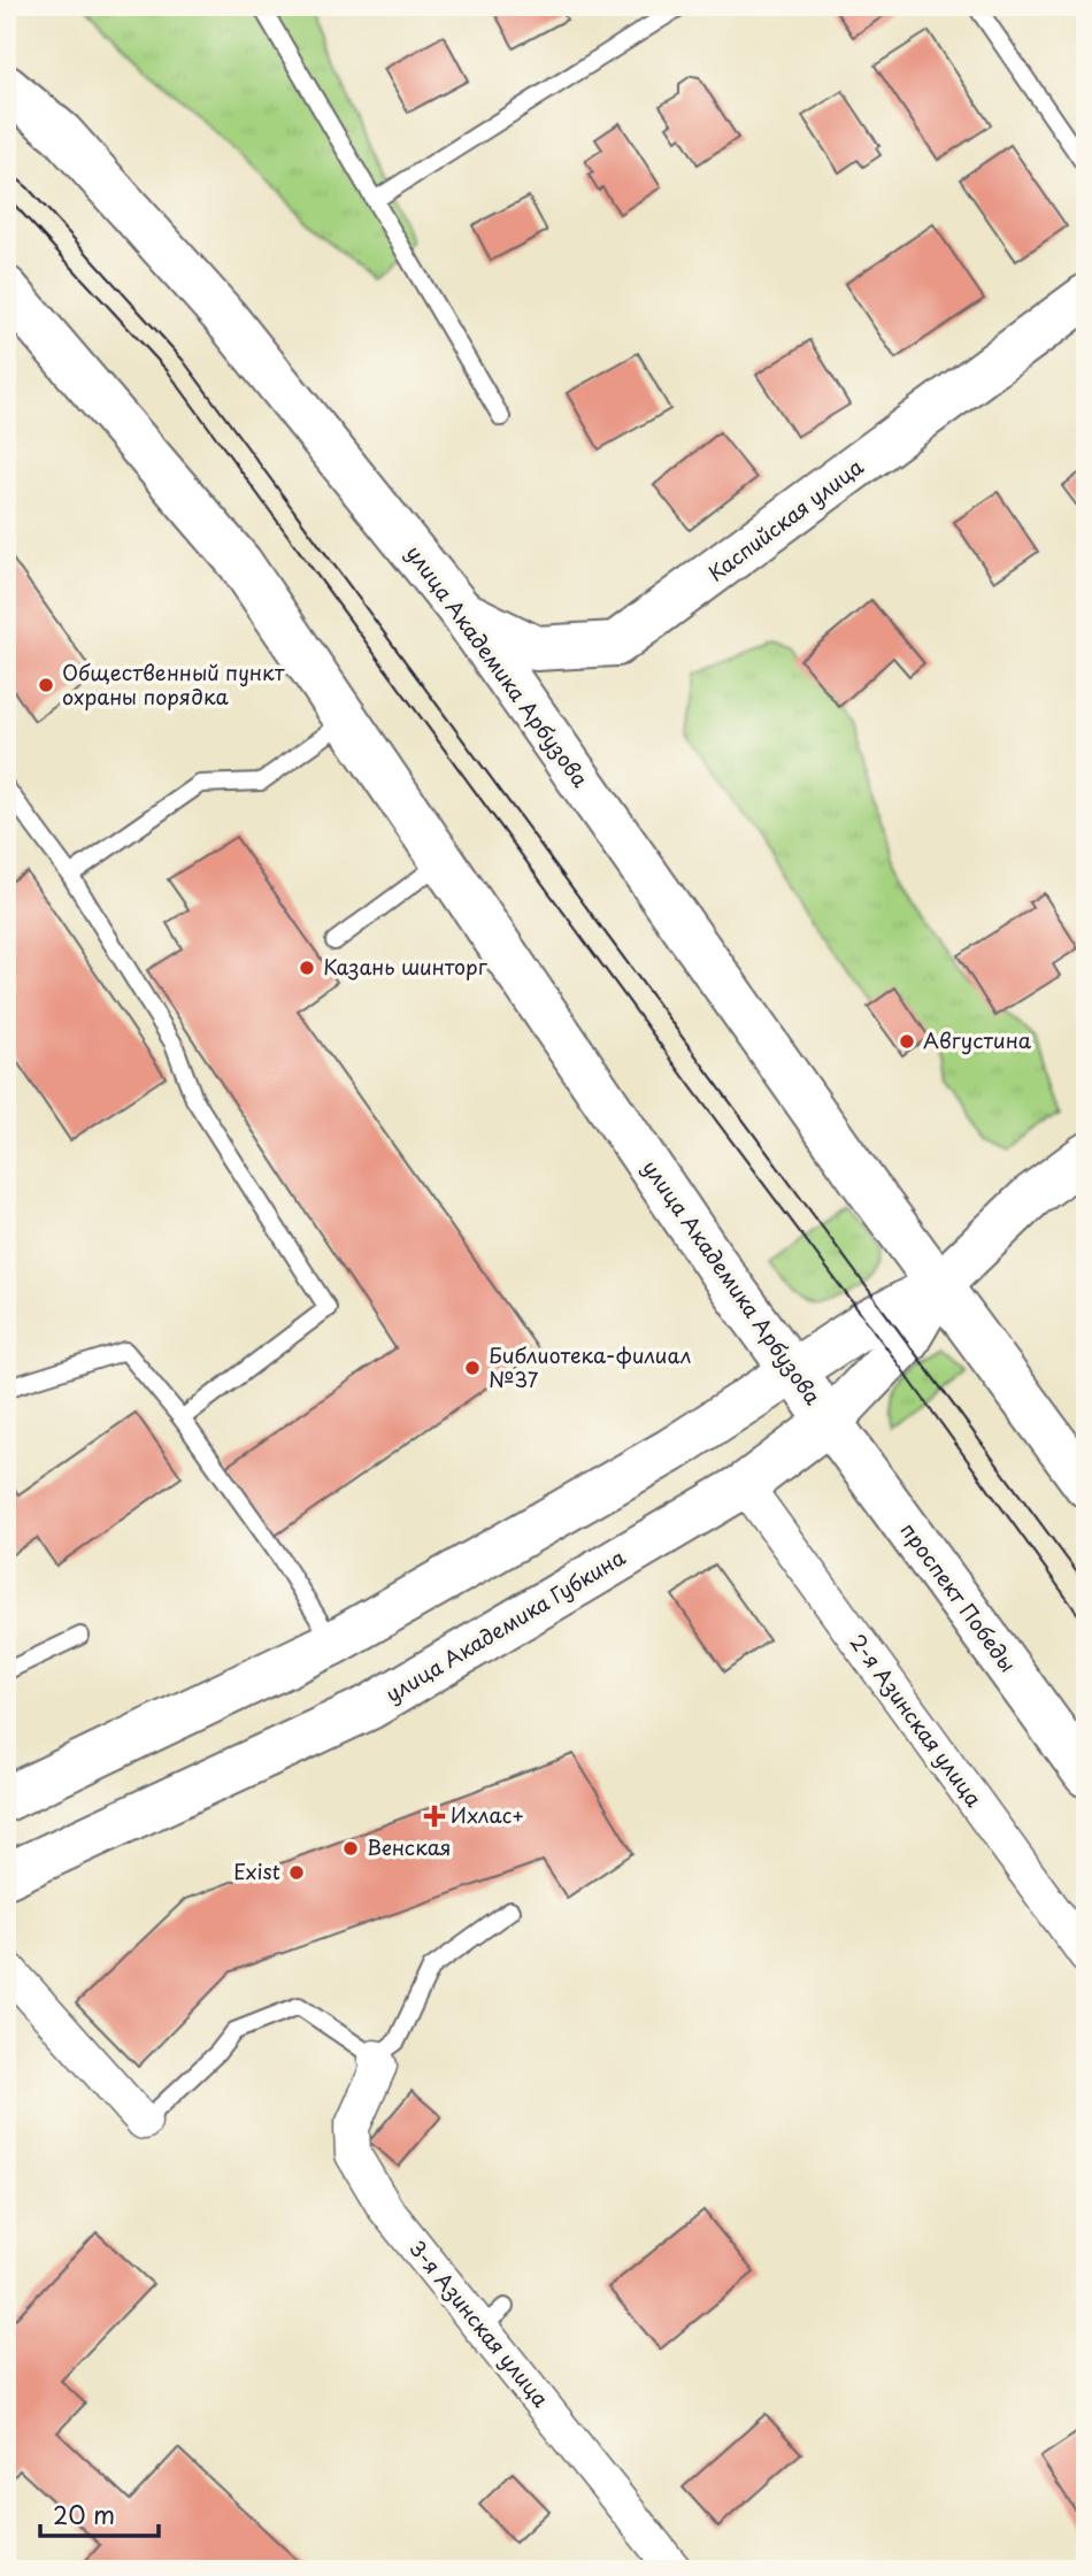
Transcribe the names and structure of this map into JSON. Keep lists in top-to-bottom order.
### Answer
{
  "streets": {
    "main road": [
      "Каспийская улица",
      "улица Академика Арбузова",
      "проспект Победы",
      "улица Академика Губкина"
    ],
    "street": ["2-я Азинская улица", "3-я Азинская улица"]
  },
  "crossings": [
    ["Каспийская улица", "улица Академика Арбузова"],
    ["улица Академика Арбузова", "проспект Победы"],
    ["улица Академика Арбузова", "улица Академика Губкина"],
    ["проспект Победы", "улица Академика Губкина"],
    ["улица Академика Губкина", "2-я Азинская улица"]
  ],
  "places": {
    "other": [
      "Общественный пункт охраны порядка",
      "Казань шинторг",
      "Августина",
      "Библиотека-филиал №37",
      "Венская",
      "Exist"
    ],
    "health": ["Ихлас+"]
  },
  "scale_bar": "20 m"
}
